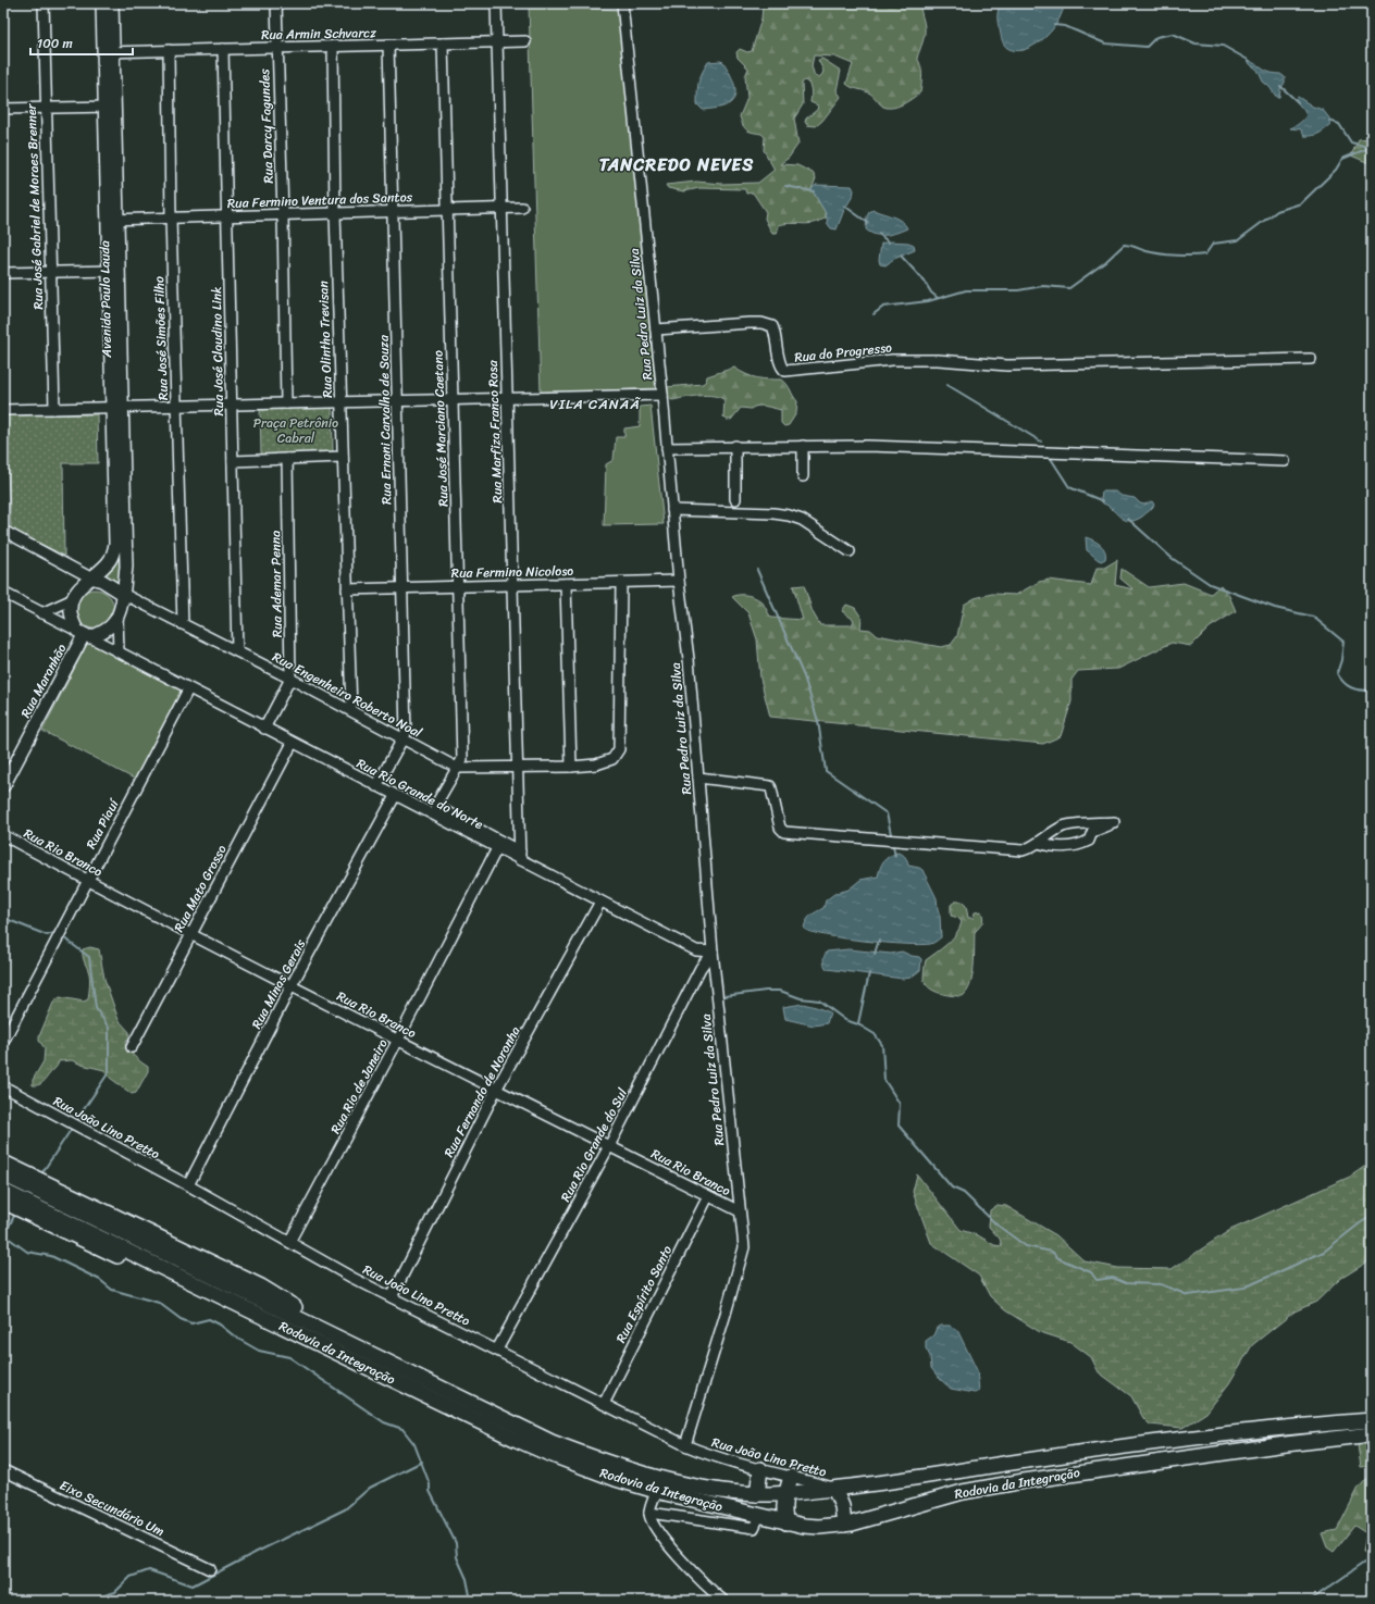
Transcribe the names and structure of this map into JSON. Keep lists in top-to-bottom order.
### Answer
{
  "streets": {
    "highway": ["Rodovia da Integração"],
    "main road": ["Avenida Paulo Lauda", "Rua Maranhão"],
    "street": [
      "Rua Armin Schvarcz",
      "Rua Darcy Fagundes",
      "Rua Fermino Ventura dos Santos",
      "Rua José Gabriel de Moraes Brenner",
      "Rua Pedro Luiz da Silva",
      "Rua José Simões Filho",
      "Rua Olintho Trevisan",
      "Rua José Claudino Link",
      "Rua do Progresso",
      "Rua Ernani Carvalho de Souza",
      "Rua José Marciano Caetano",
      "Rua Marfiza Franco Rosa",
      "Rua Fermino Nicoloso",
      "Rua Ademar Penna",
      "Rua Engenheiro Roberto Noal",
      "Rua Rio Grande do Norte",
      "Rua Piauí",
      "Rua Rio Branco",
      "Rua Mato Grosso",
      "Rua Minas Gerais",
      "Rua Rio de Janeiro",
      "Rua Fernando de Noronha",
      "Rua João Lino Pretto",
      "Rua Rio Grande do Sul",
      "Rua Espírito Santo",
      "Eixo Secundário Um"
    ]
  },
  "crossings": [
    ["Rua Armin Schvarcz", "Rua Darcy Fagundes"],
    ["Rua Armin Schvarcz", "Avenida Paulo Lauda"],
    ["Rua Armin Schvarcz", "Rua José Simões Filho"],
    ["Rua Armin Schvarcz", "Rua Olintho Trevisan"],
    ["Rua Armin Schvarcz", "Rua José Claudino Link"],
    ["Rua Armin Schvarcz", "Rua Ernani Carvalho de Souza"],
    ["Rua Armin Schvarcz", "Rua José Marciano Caetano"],
    ["Rua Armin Schvarcz", "Rua Marfiza Franco Rosa"],
    ["Rua Darcy Fagundes", "Rua Fermino Ventura dos Santos"],
    ["Rua Fermino Ventura dos Santos", "Avenida Paulo Lauda"],
    ["Rua Fermino Ventura dos Santos", "Rua José Simões Filho"],
    ["Rua Fermino Ventura dos Santos", "Rua Olintho Trevisan"],
    ["Rua Fermino Ventura dos Santos", "Rua José Claudino Link"],
    ["Rua Fermino Ventura dos Santos", "Rua Ernani Carvalho de Souza"],
    ["Rua Fermino Ventura dos Santos", "Rua José Marciano Caetano"],
    ["Rua Fermino Ventura dos Santos", "Rua Marfiza Franco Rosa"],
    ["Avenida Paulo Lauda", "Rua Maranhão"],
    ["Avenida Paulo Lauda", "Rua Engenheiro Roberto Noal"],
    ["Avenida Paulo Lauda", "Rua Rio Grande do Norte"],
    ["Rua Pedro Luiz da Silva", "Rua do Progresso"],
    ["Rua Pedro Luiz da Silva", "Rua Fermino Nicoloso"],
    ["Rua Pedro Luiz da Silva", "Rua Rio Grande do Norte"],
    ["Rua Pedro Luiz da Silva", "Rua Rio Branco"],
    ["Rua Pedro Luiz da Silva", "Rua João Lino Pretto"],
    ["Rua Pedro Luiz da Silva", "Rua Rio Grande do Sul"],
    ["Rua José Simões Filho", "Rua Engenheiro Roberto Noal"],
    ["Rua Olintho Trevisan", "Rua Fermino Nicoloso"],
    ["Rua Olintho Trevisan", "Rua Engenheiro Roberto Noal"],
    ["Rua José Claudino Link", "Rua Engenheiro Roberto Noal"],
    ["Rua Ernani Carvalho de Souza", "Rua Fermino Nicoloso"],
    ["Rua Ernani Carvalho de Souza", "Rua Engenheiro Roberto Noal"],
    ["Rua Ernani Carvalho de Souza", "Rua Rio Grande do Norte"],
    ["Rua José Marciano Caetano", "Rua Marfiza Franco Rosa"],
    ["Rua José Marciano Caetano", "Rua Fermino Nicoloso"],
    ["Rua José Marciano Caetano", "Rua Engenheiro Roberto Noal"],
    ["Rua José Marciano Caetano", "Rua Rio Grande do Norte"],
    ["Rua Marfiza Franco Rosa", "Rua Fermino Nicoloso"],
    ["Rua Marfiza Franco Rosa", "Rua Engenheiro Roberto Noal"],
    ["Rua Marfiza Franco Rosa", "Rua Rio Grande do Norte"],
    ["Rua Fermino Nicoloso", "Rua Engenheiro Roberto Noal"],
    ["Rua Ademar Penna", "Rua Engenheiro Roberto Noal"],
    ["Rua Ademar Penna", "Rua Rio Grande do Norte"],
    ["Rua Maranhão", "Rua Engenheiro Roberto Noal"],
    ["Rua Maranhão", "Rua Rio Grande do Norte"],
    ["Rua Engenheiro Roberto Noal", "Rua Rio Grande do Norte"],
    ["Rua Rio Grande do Norte", "Rua Piauí"],
    ["Rua Rio Grande do Norte", "Rua Mato Grosso"],
    ["Rua Rio Grande do Norte", "Rua Minas Gerais"],
    ["Rua Rio Grande do Norte", "Rua Rio de Janeiro"],
    ["Rua Rio Grande do Norte", "Rua Fernando de Noronha"],
    ["Rua Rio Grande do Norte", "Rua Rio Grande do Sul"],
    ["Rua Piauí", "Rua Rio Branco"],
    ["Rua Rio Branco", "Rua Mato Grosso"],
    ["Rua Rio Branco", "Rua Minas Gerais"],
    ["Rua Rio Branco", "Rua Rio de Janeiro"],
    ["Rua Rio Branco", "Rua Fernando de Noronha"],
    ["Rua Rio Branco", "Rua Rio Grande do Sul"],
    ["Rua Rio Branco", "Rua Espírito Santo"],
    ["Rua Minas Gerais", "Rua João Lino Pretto"],
    ["Rua Rio de Janeiro", "Rua João Lino Pretto"],
    ["Rua Fernando de Noronha", "Rua João Lino Pretto"],
    ["Rua João Lino Pretto", "Rua Rio Grande do Sul"],
    ["Rua João Lino Pretto", "Rua Espírito Santo"],
    ["Rua João Lino Pretto", "Rodovia da Integração"]
  ],
  "districts": ["TANCREDO NEVES", "VILA CANAÃ"],
  "parks": ["Praça Petrônio Cabral"],
  "scale_bar": "100 m"
}
